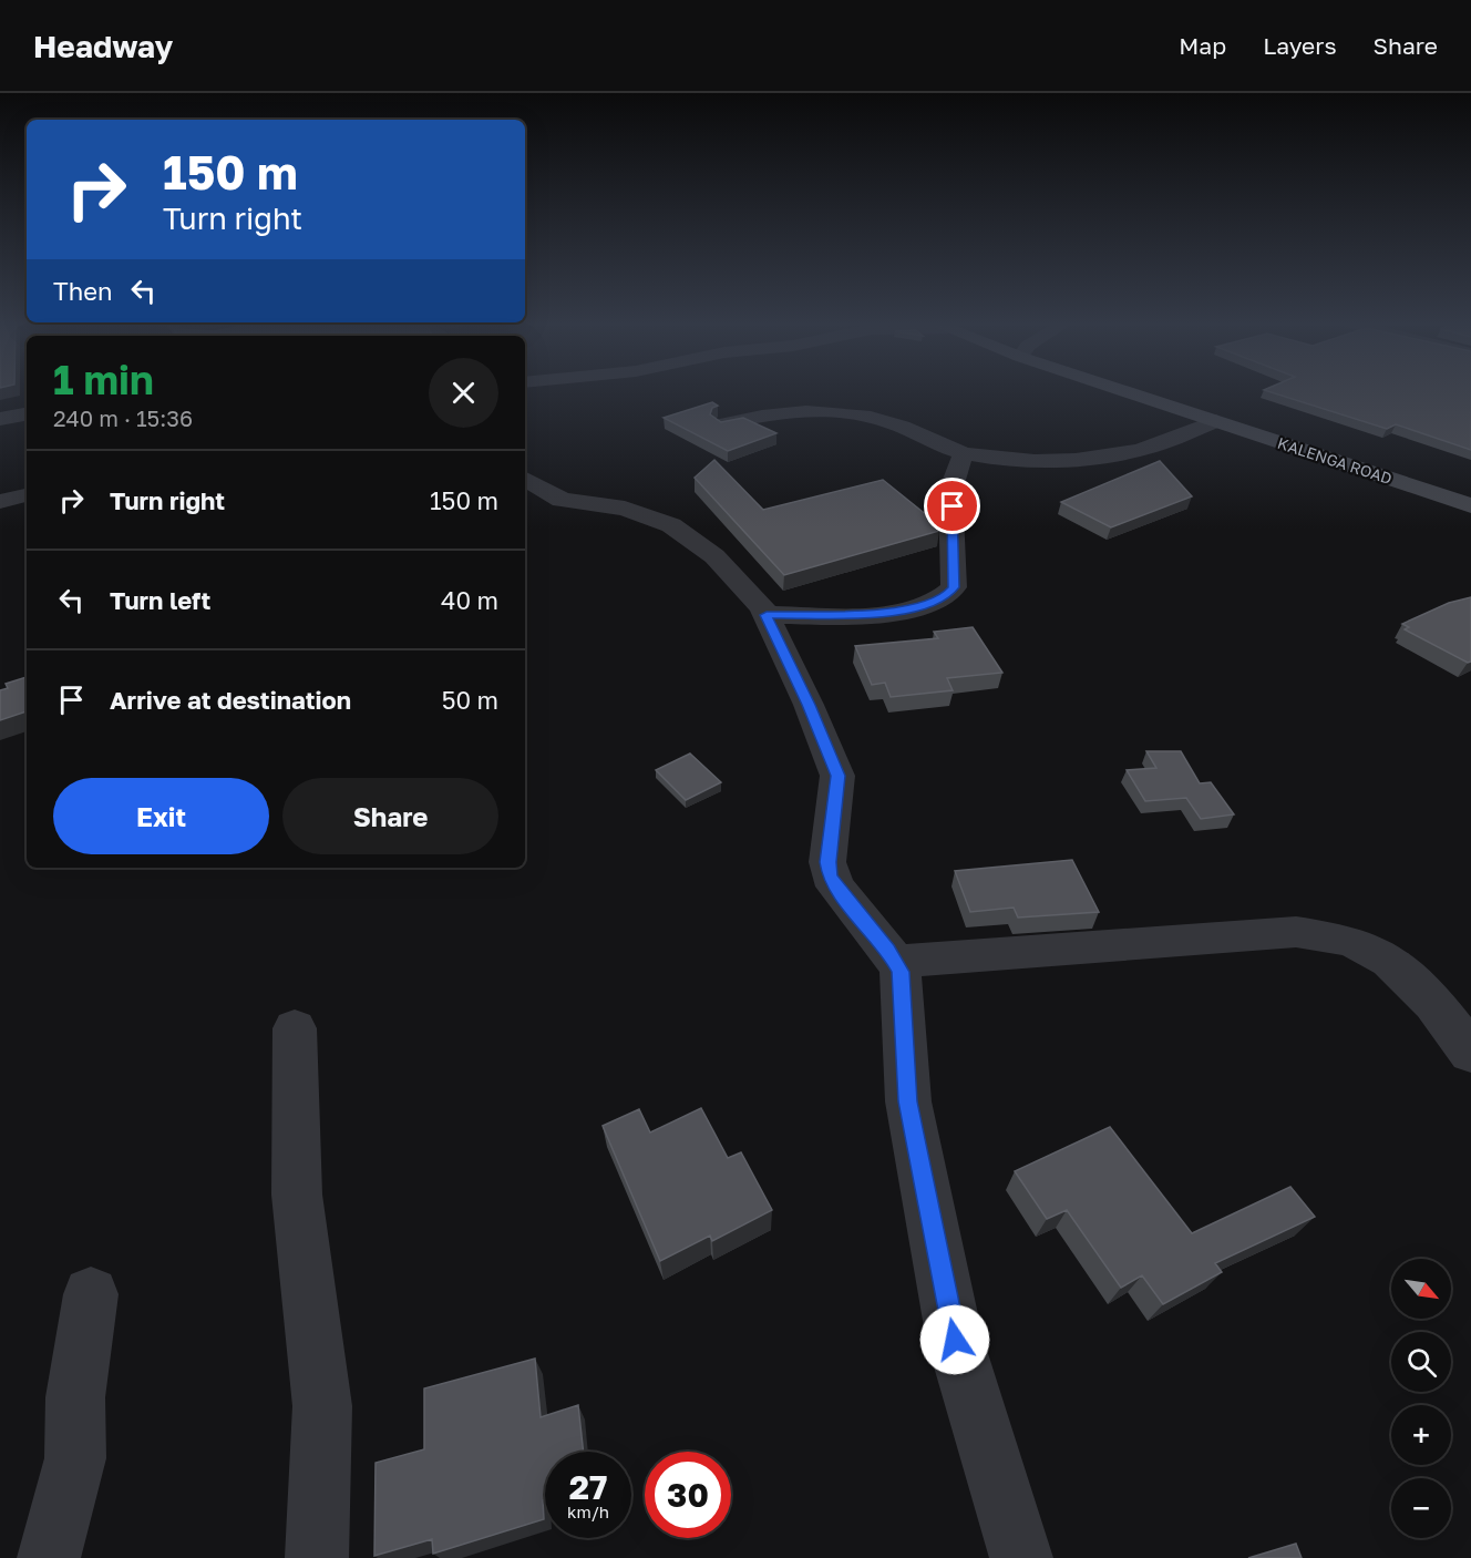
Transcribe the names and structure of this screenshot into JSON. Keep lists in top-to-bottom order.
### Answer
{
  "streets": {
    "main road": ["KALENGA ROAD"]
  },
  "north": "bottom right",
  "page": {
    "header": "Headway",
    "nav": ["Map", "Layers", "Share"],
    "turn": ["150 m", "Turn right"],
    "then": "Then",
    "heading": ["1 min", "240 m · 15:36"],
    "list": [
      {
        "name": "Turn right",
        "value": "150 m"
      },
      {
        "name": "Turn left",
        "value": "40 m"
      },
      {
        "name": "Arrive at destination",
        "value": "50 m"
      }
    ],
    "buttons": ["Exit", "Share"],
    "map_buttons": ["+", "−"],
    "speed": "27 km/h",
    "limit": "30"
  }
}
